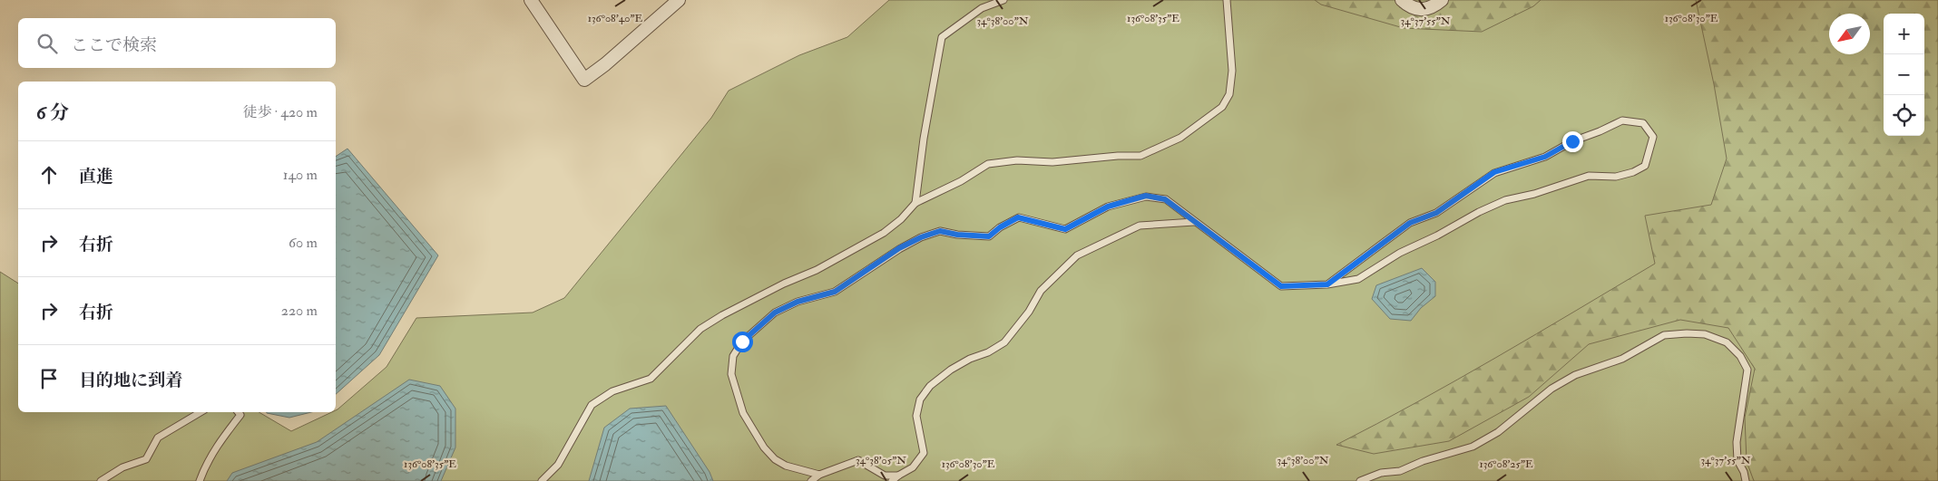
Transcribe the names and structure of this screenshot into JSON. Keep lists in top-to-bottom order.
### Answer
{
  "north": "bottom left",
  "page": {
    "map_buttons": ["+", "−"],
    "search": "ここで検索",
    "heading": ["6 分", "徒歩 · 420 m"],
    "list": [
      ["直進", "140 m"],
      ["右折", "60 m"],
      ["右折", "220 m"],
      "目的地に到着"
    ]
  },
  "coordinates": [
    "136°08'35\"E",
    "136°08'40\"E",
    "136°08'30\"E",
    "34°38'00\"N",
    "34°37'55\"N",
    "34°38'05\"N",
    "136°08'25\"E"
  ]
}
